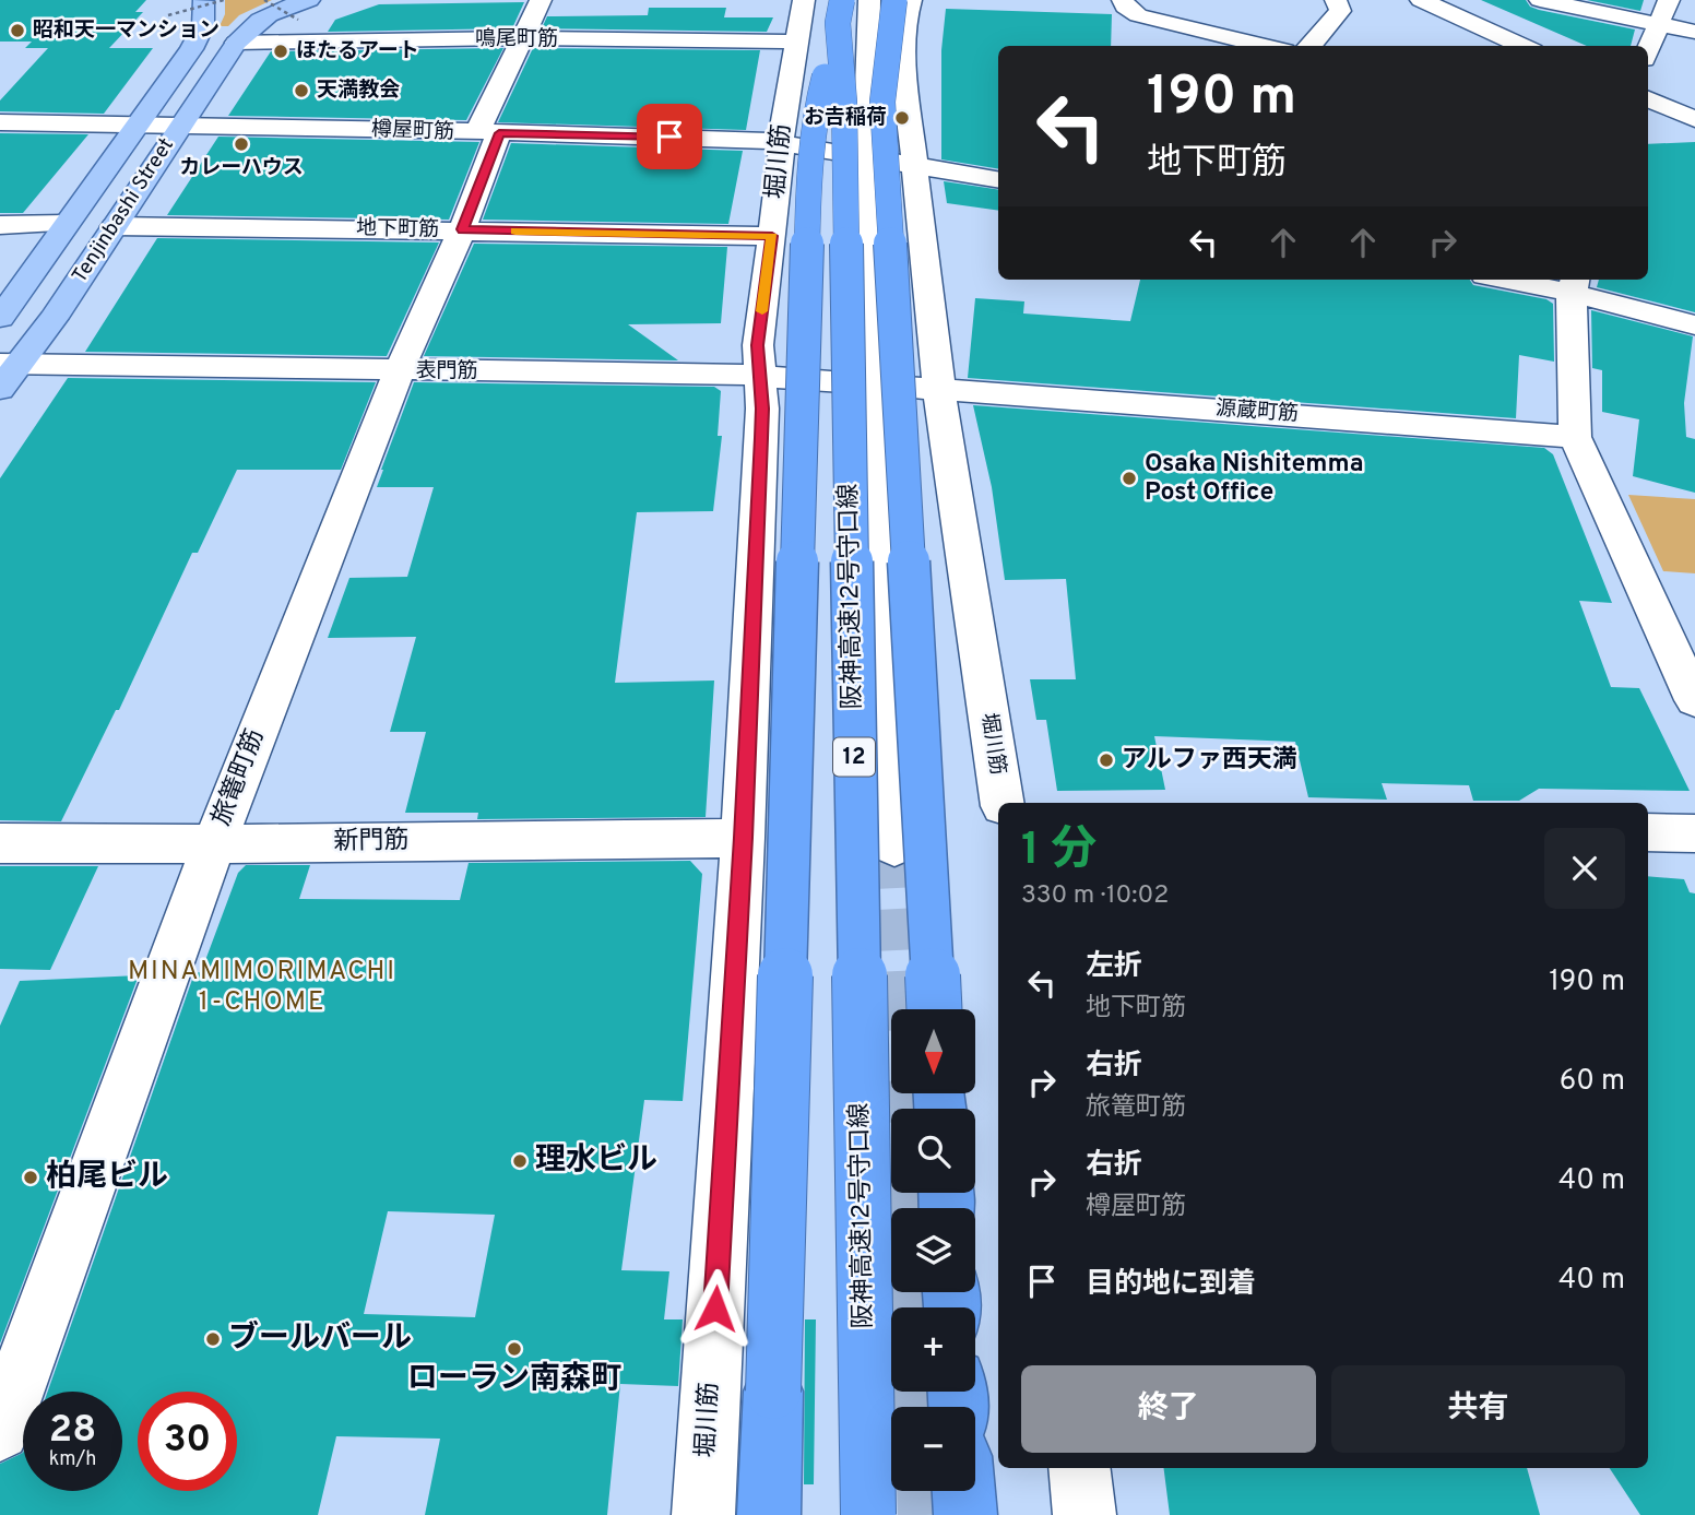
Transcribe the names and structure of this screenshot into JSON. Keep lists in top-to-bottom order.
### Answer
{
  "streets": {
    "highway": ["阪神高速12号守口線", "12"],
    "main road": ["Tenjinbashi Street"],
    "street": [
      "鳴尾町筋",
      "樽屋町筋",
      "堀川筋",
      "地下町筋",
      "表門筋",
      "源蔵町筋",
      "旅篭町筋",
      "新門筋"
    ]
  },
  "crossings": [
    ["鳴尾町筋", "堀川筋"],
    ["鳴尾町筋", "Tenjinbashi Street"],
    ["鳴尾町筋", "旅篭町筋"],
    ["樽屋町筋", "堀川筋"],
    ["樽屋町筋", "Tenjinbashi Street"],
    ["樽屋町筋", "旅篭町筋"],
    ["堀川筋", "地下町筋"],
    ["堀川筋", "表門筋"],
    ["堀川筋", "源蔵町筋"],
    ["堀川筋", "阪神高速12号守口線"],
    ["堀川筋", "新門筋"],
    ["Tenjinbashi Street", "地下町筋"],
    ["Tenjinbashi Street", "表門筋"],
    ["地下町筋", "旅篭町筋"],
    ["表門筋", "源蔵町筋"],
    ["表門筋", "旅篭町筋"],
    ["旅篭町筋", "新門筋"]
  ],
  "districts": ["MINAMIMORIMACHI 1-CHOME"],
  "places": [
    "昭和天一マンション",
    "ほたるアート",
    "天満教会",
    "お𠮷稲荷",
    "カレーハウス",
    "Osaka Nishitemma Post Office",
    "アルファ西天満",
    "理水ビル",
    "柏尾ビル",
    "ブールバール",
    "ローラン南森町"
  ],
  "north": "bottom",
  "page": {
    "turn": ["190 m", "地下町筋"],
    "heading": ["1 分", "330 m · 10:02"],
    "list": [
      {
        "name": "左折",
        "note": "地下町筋",
        "value": "190 m"
      },
      {
        "name": "右折",
        "note": "旅篭町筋",
        "value": "60 m"
      },
      {
        "name": "右折",
        "note": "樽屋町筋",
        "value": "40 m"
      },
      {
        "name": "目的地に到着",
        "value": "40 m"
      }
    ],
    "map_buttons": ["+", "−"],
    "buttons": ["終了", "共有"],
    "speed": "28 km/h",
    "limit": "30"
  }
}
